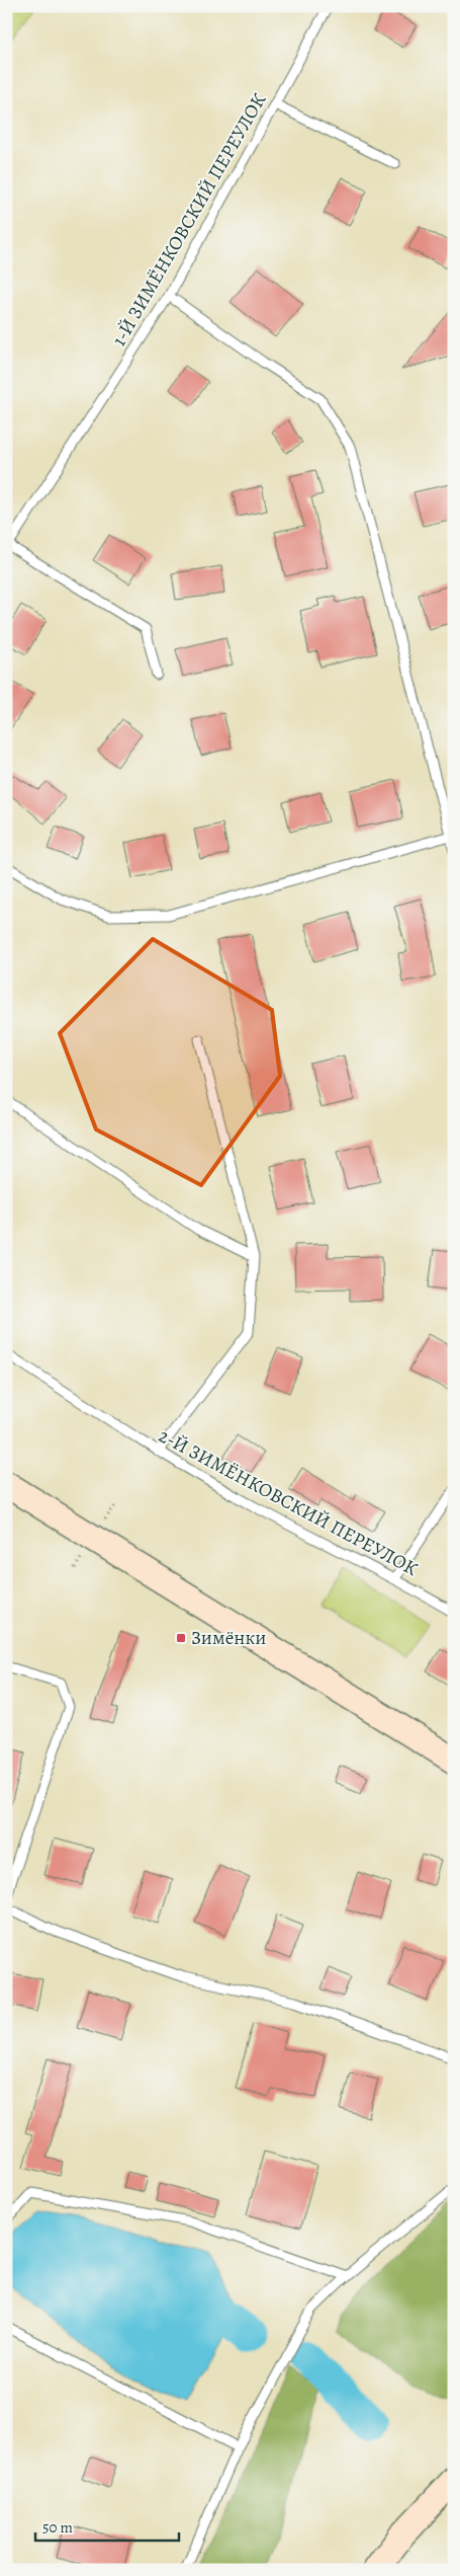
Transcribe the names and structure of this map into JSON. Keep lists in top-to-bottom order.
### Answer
{
  "streets": {
    "lane": ["1-Й ЗИМЁНКОВСКИЙ ПЕРЕУЛОК", "2-Й ЗИМЁНКОВСКИЙ ПЕРЕУЛОК"]
  },
  "places": {
    "transit": ["Зимёнки"]
  },
  "scale_bar": "50 m"
}
